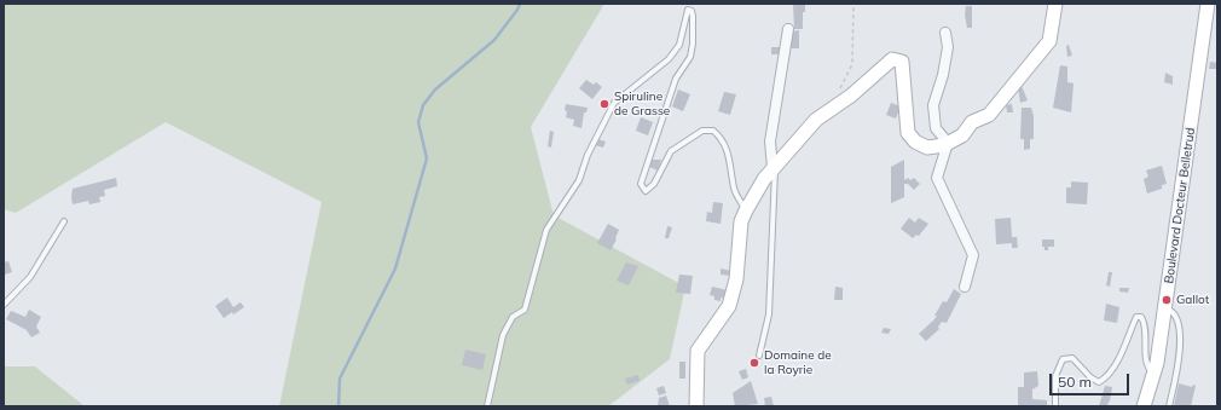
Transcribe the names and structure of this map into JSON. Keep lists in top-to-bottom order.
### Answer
{
  "streets": {
    "street": ["Boulevard Docteur Belletrud"]
  },
  "places": ["Spiruline de Grasse", "Gallot", "Domaine de la Royrie"],
  "scale_bar": "50 m"
}
